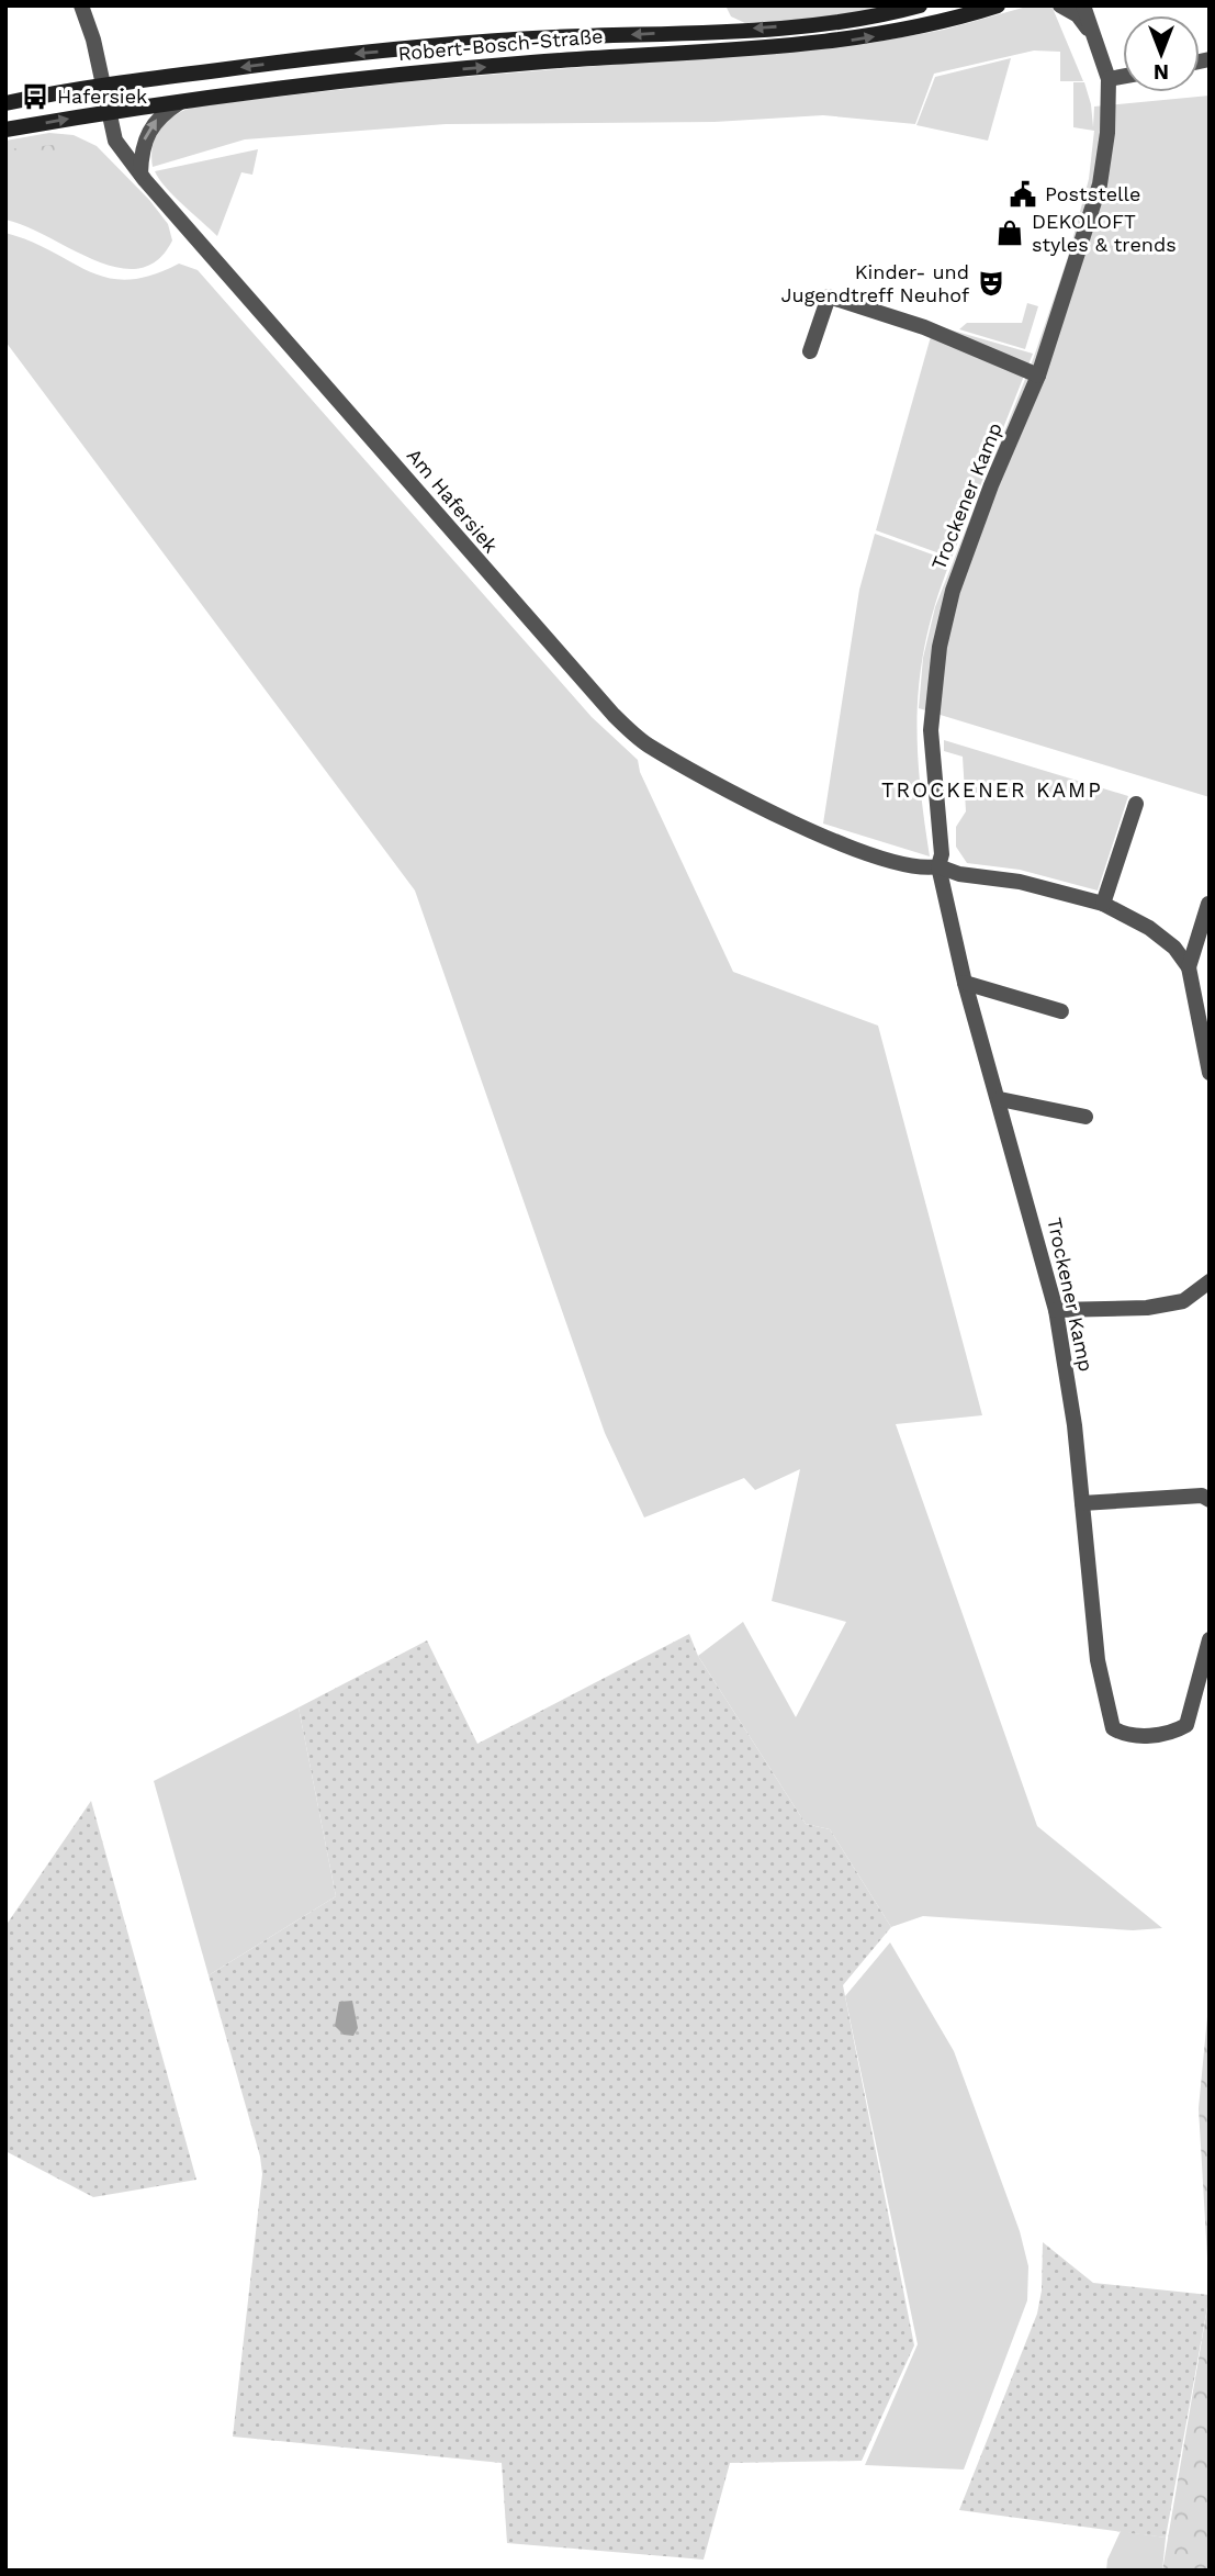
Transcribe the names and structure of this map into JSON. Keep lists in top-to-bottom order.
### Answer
{
  "streets": {
    "main road": ["Robert-Bosch-Straße"],
    "street": ["Trockener Kamp", "Am Hafersiek"]
  },
  "crossings": [
    ["Robert-Bosch-Straße", "Am Hafersiek"],
    ["Trockener Kamp", "Am Hafersiek"]
  ],
  "districts": ["TROCKENER KAMP"],
  "places": {
    "bus stop": ["Hafersiek"],
    "public building": ["Poststelle"],
    "shop": ["DEKOLOFT styles & trends"],
    "theatre": ["Kinder- und Jugendtreff Neuhof"]
  },
  "north": "bottom"
}
